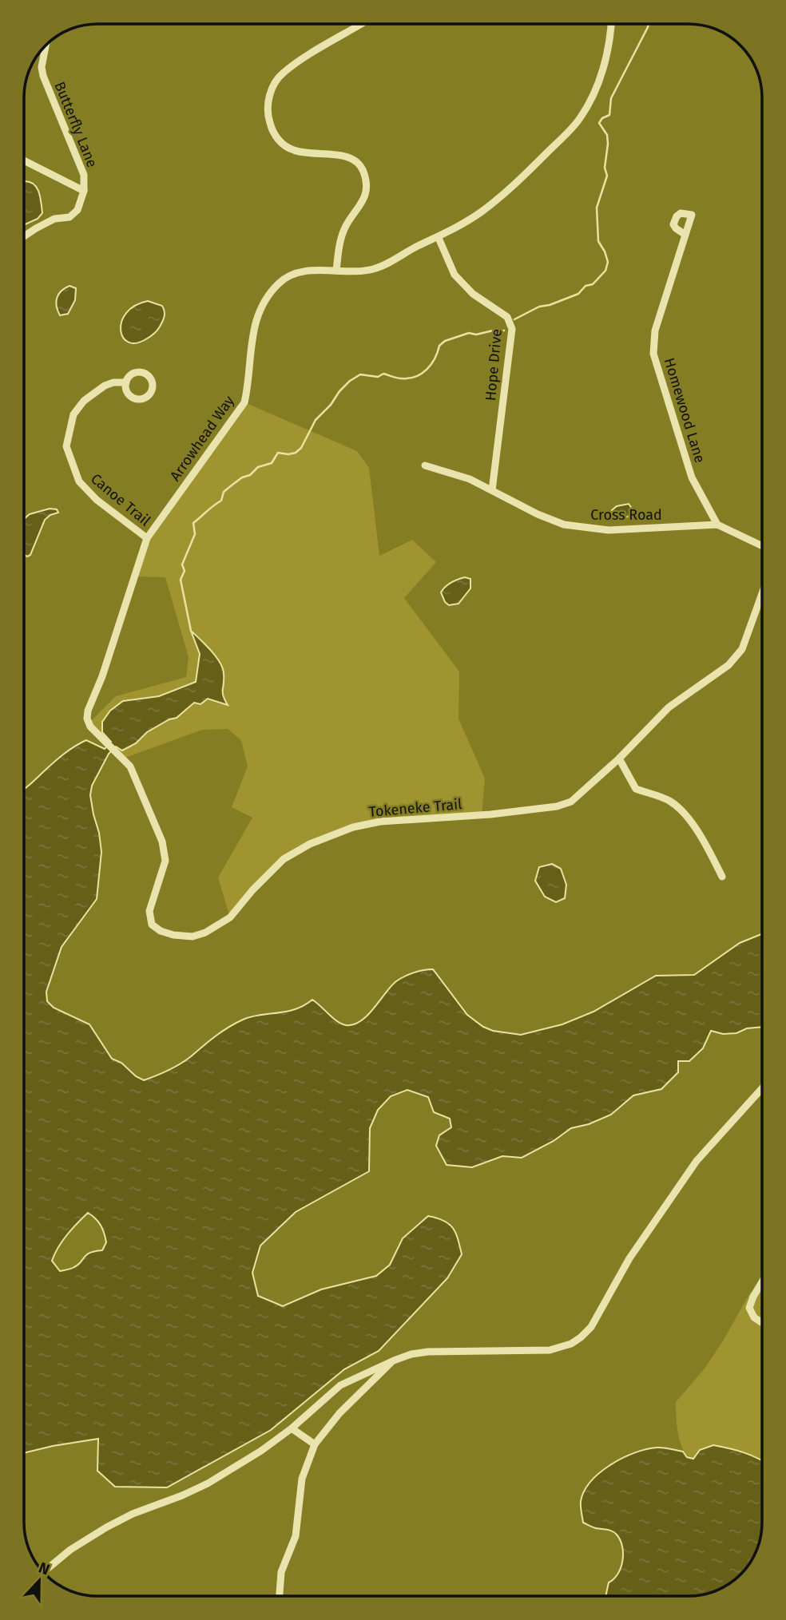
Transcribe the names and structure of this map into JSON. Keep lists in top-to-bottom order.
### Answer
{
  "streets": {
    "street": [
      "Butterfly Lane",
      "Hope Drive",
      "Homewood Lane",
      "Arrowhead Way",
      "Canoe Trail",
      "Cross Road",
      "Tokeneke Trail"
    ]
  },
  "crossings": [
    ["Hope Drive", "Arrowhead Way"],
    ["Hope Drive", "Cross Road"],
    ["Homewood Lane", "Cross Road"],
    ["Arrowhead Way", "Canoe Trail"],
    ["Arrowhead Way", "Tokeneke Trail"]
  ],
  "north": "top"
}
